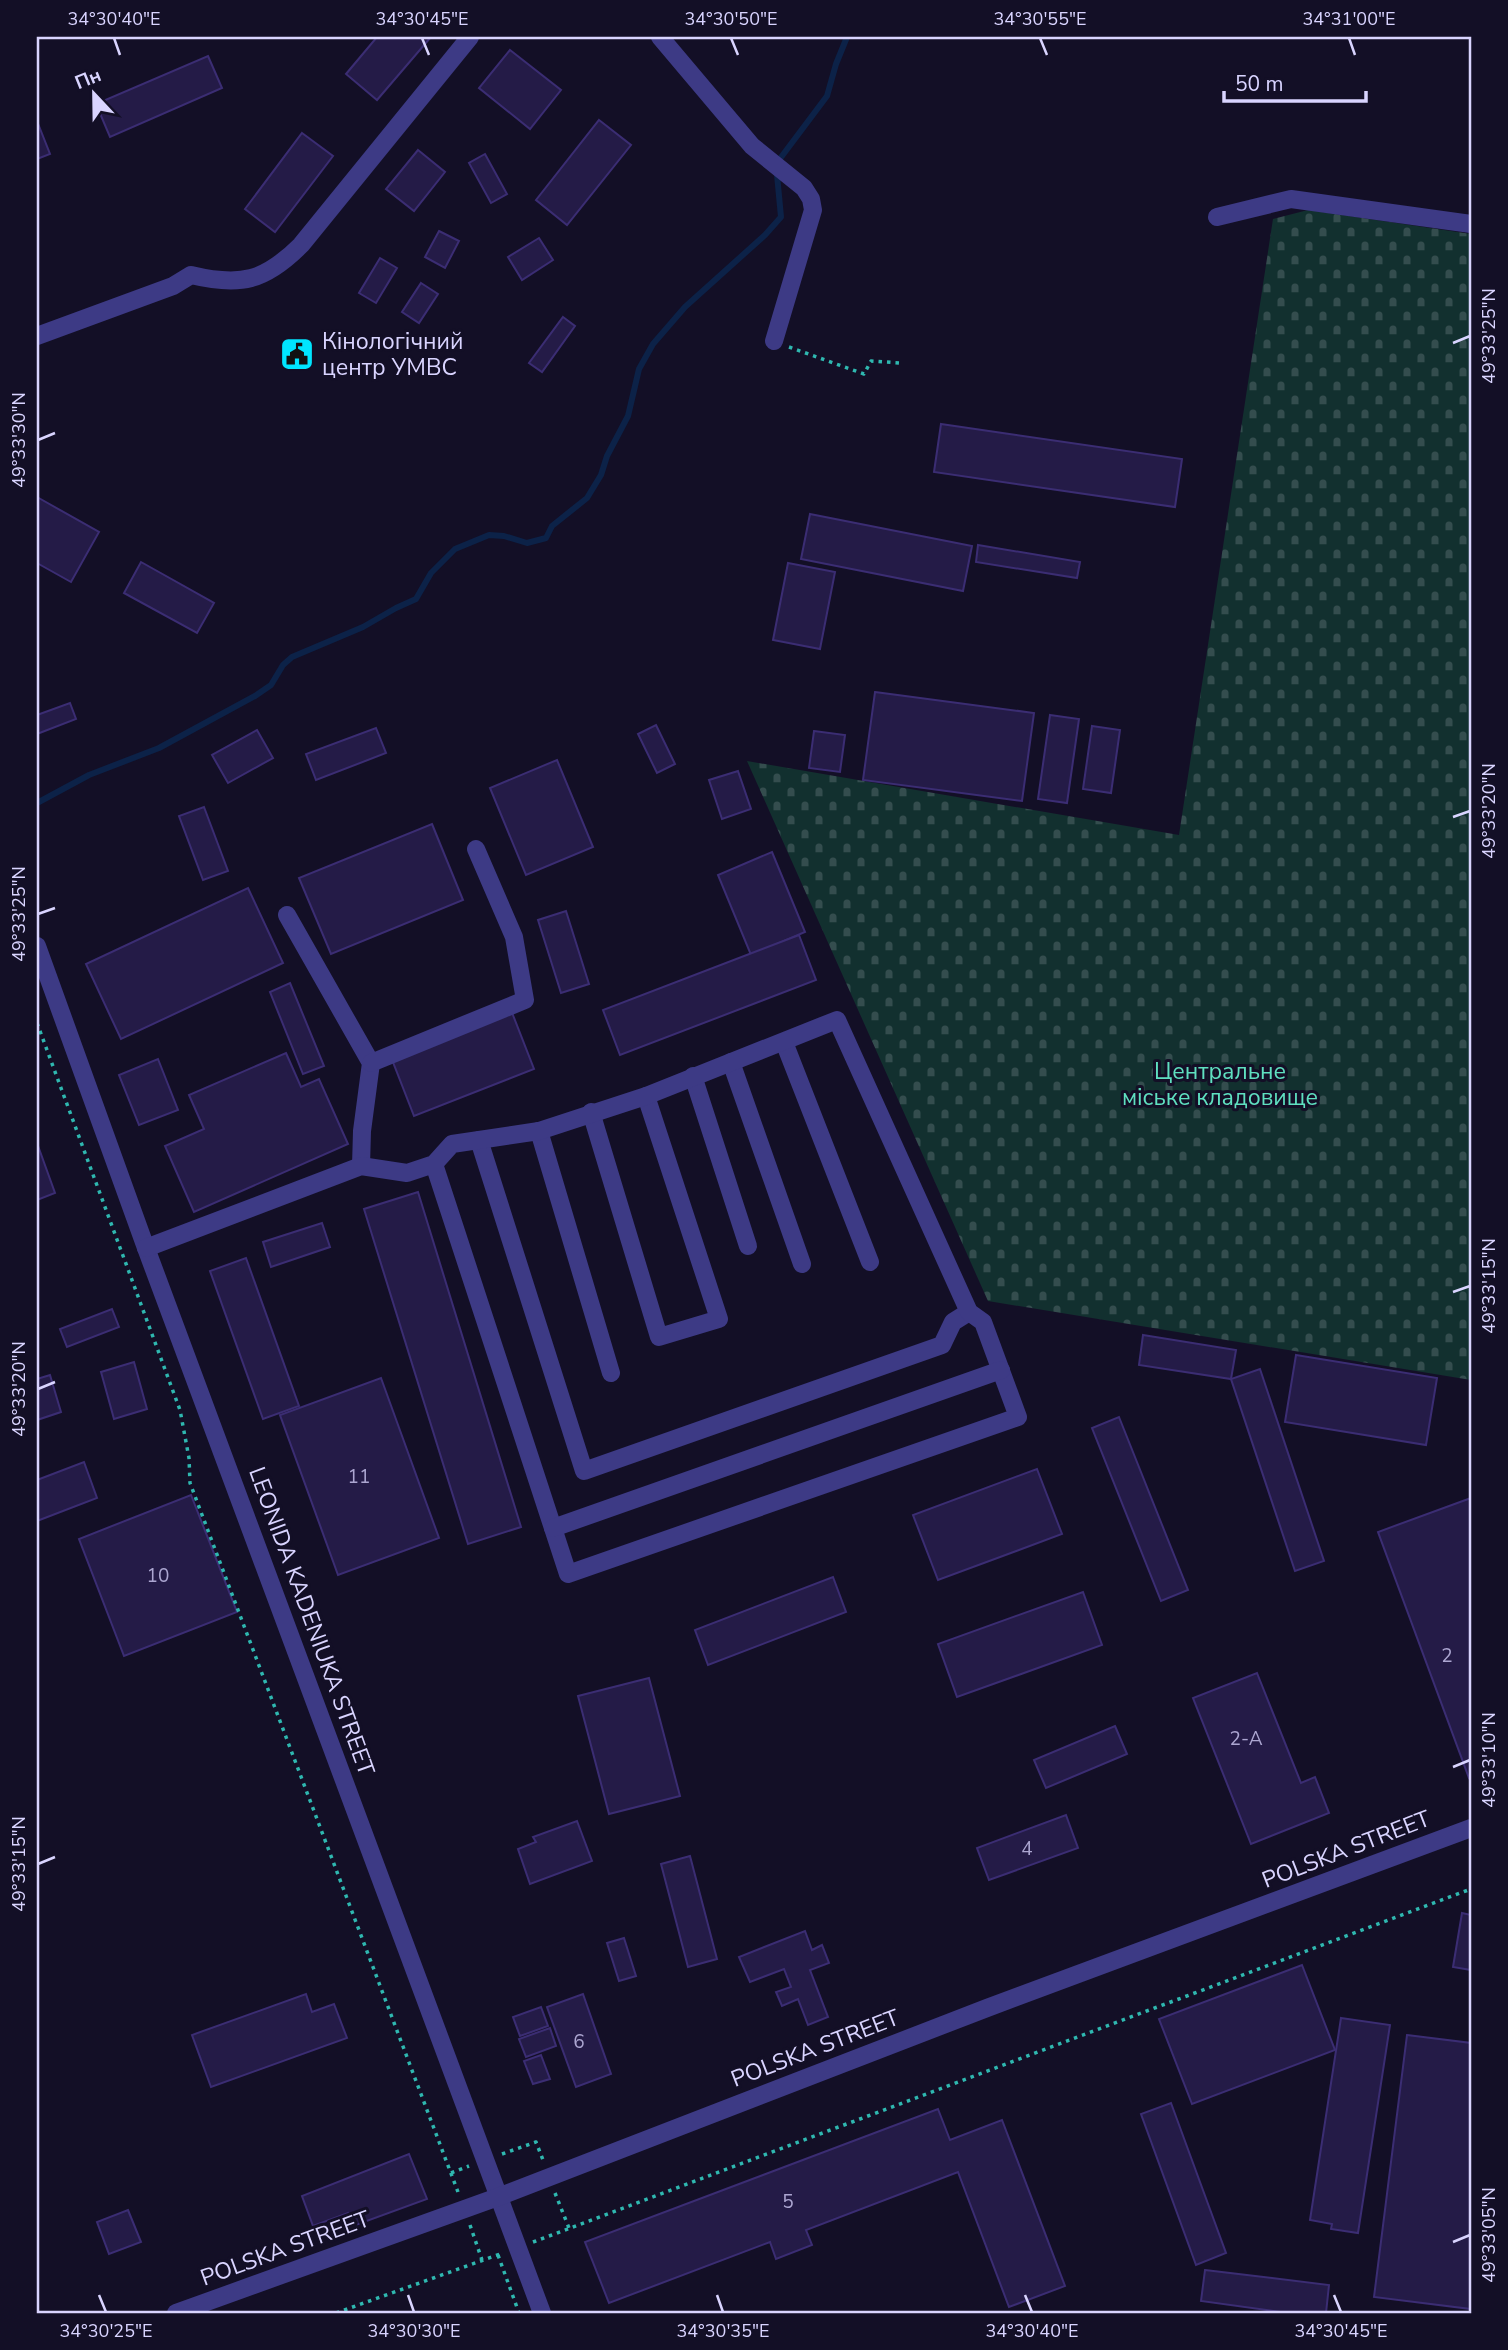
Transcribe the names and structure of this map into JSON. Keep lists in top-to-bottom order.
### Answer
{
  "streets": {
    "street": ["LEONIDA KADENIUKA STREET", "POLSKA STREET"]
  },
  "crossings": [
    ["LEONIDA KADENIUKA STREET", "POLSKA STREET"]
  ],
  "parks": ["Центральне міське кладовище"],
  "places": {
    "public building": ["Кінологічний центр УМВС"]
  },
  "house_numbers": [
    "11",
    "10",
    "2",
    "2-А",
    "4",
    "6",
    "5"
  ],
  "scale_bar": "50 m",
  "north": "top",
  "coordinates": [
    "34°30'40\"E",
    "34°30'45\"E",
    "34°30'50\"E",
    "34°30'55\"E",
    "34°31'00\"E",
    "49°33'25\"N",
    "49°33'30\"N",
    "49°33'20\"N",
    "49°33'15\"N",
    "49°33'10\"N",
    "49°33'05\"N",
    "34°30'25\"E",
    "34°30'30\"E",
    "34°30'35\"E"
  ]
}
